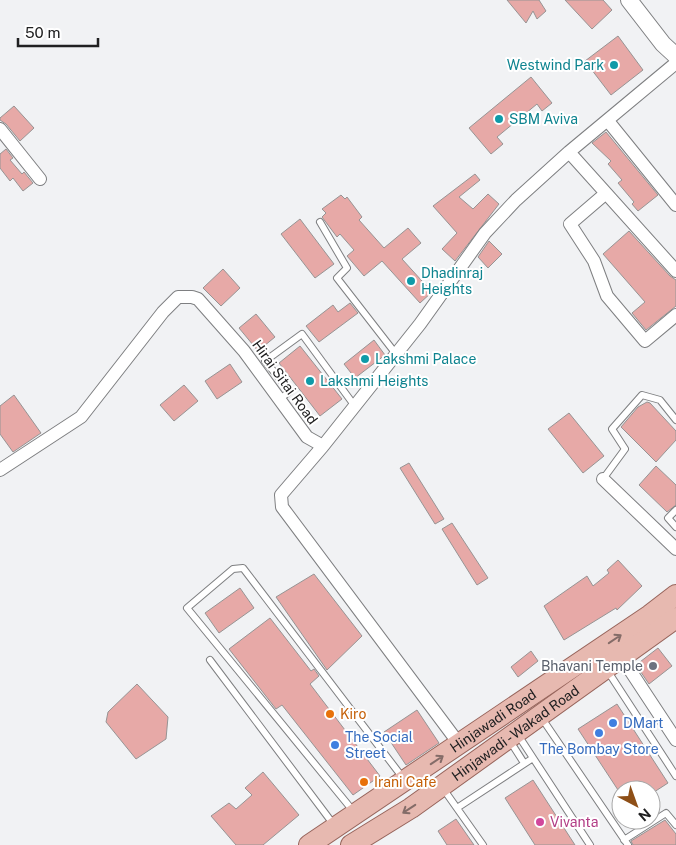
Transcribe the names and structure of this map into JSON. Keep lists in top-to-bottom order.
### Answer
{
  "streets": {
    "main road": ["Hinjawadi Road", "Hinjawadi - Wakad Road"],
    "street": ["Hirai Sitai Road"]
  },
  "one_way": ["Hinjawadi Road"],
  "places": [
    "Westwind Park",
    "SBM Aviva",
    "Dhadinraj Heights",
    "Lakshmi Palace",
    "Lakshmi Heights",
    "Bhavani Temple",
    "Kiro",
    "DMart",
    "The Bombay Store",
    "The Social Street",
    "Irani Cafe",
    "Vivanta"
  ],
  "scale_bar": "50 m",
  "north": "bottom right"
}
